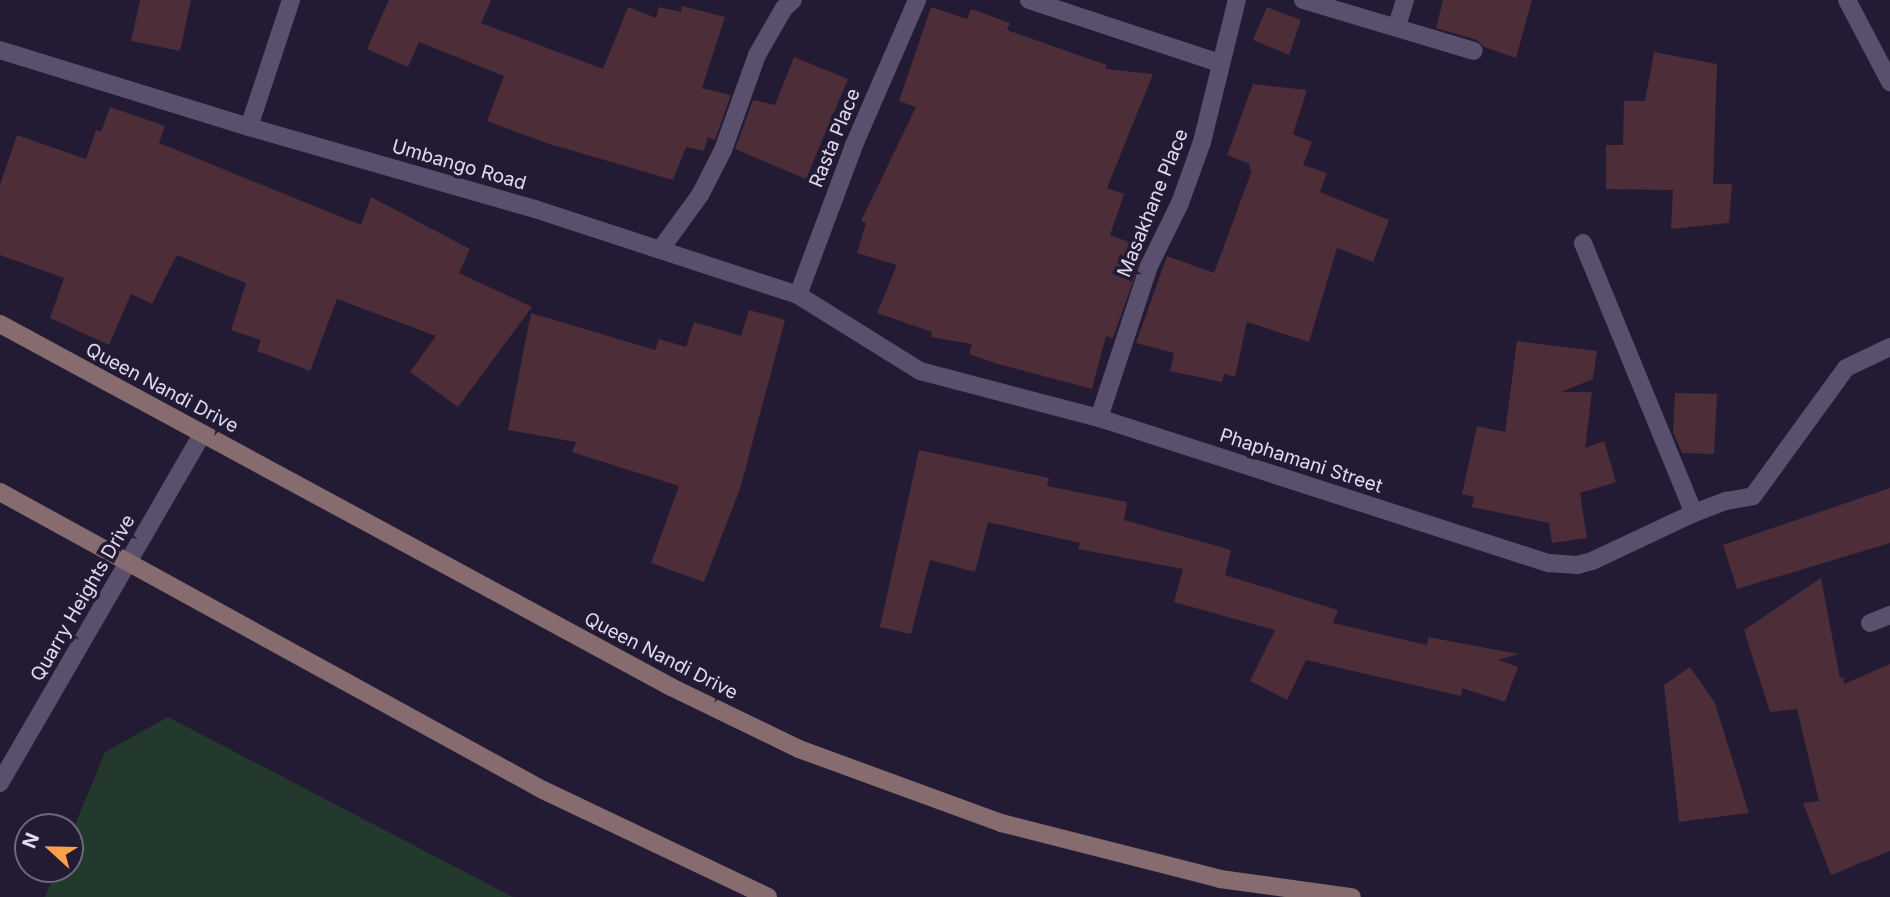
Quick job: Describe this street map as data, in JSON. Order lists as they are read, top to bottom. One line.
{"streets":{"main road":["Queen Nandi Drive"],"street":["Rasta Place","Umbango Road","Masakhane Place","Phaphamani Street","Quarry Heights Drive"]},"crossings":[["Rasta Place","Umbango Road"],["Umbango Road","Phaphamani Street"],["Masakhane Place","Phaphamani Street"],["Queen Nandi Drive","Quarry Heights Drive"]],"north":"left"}
